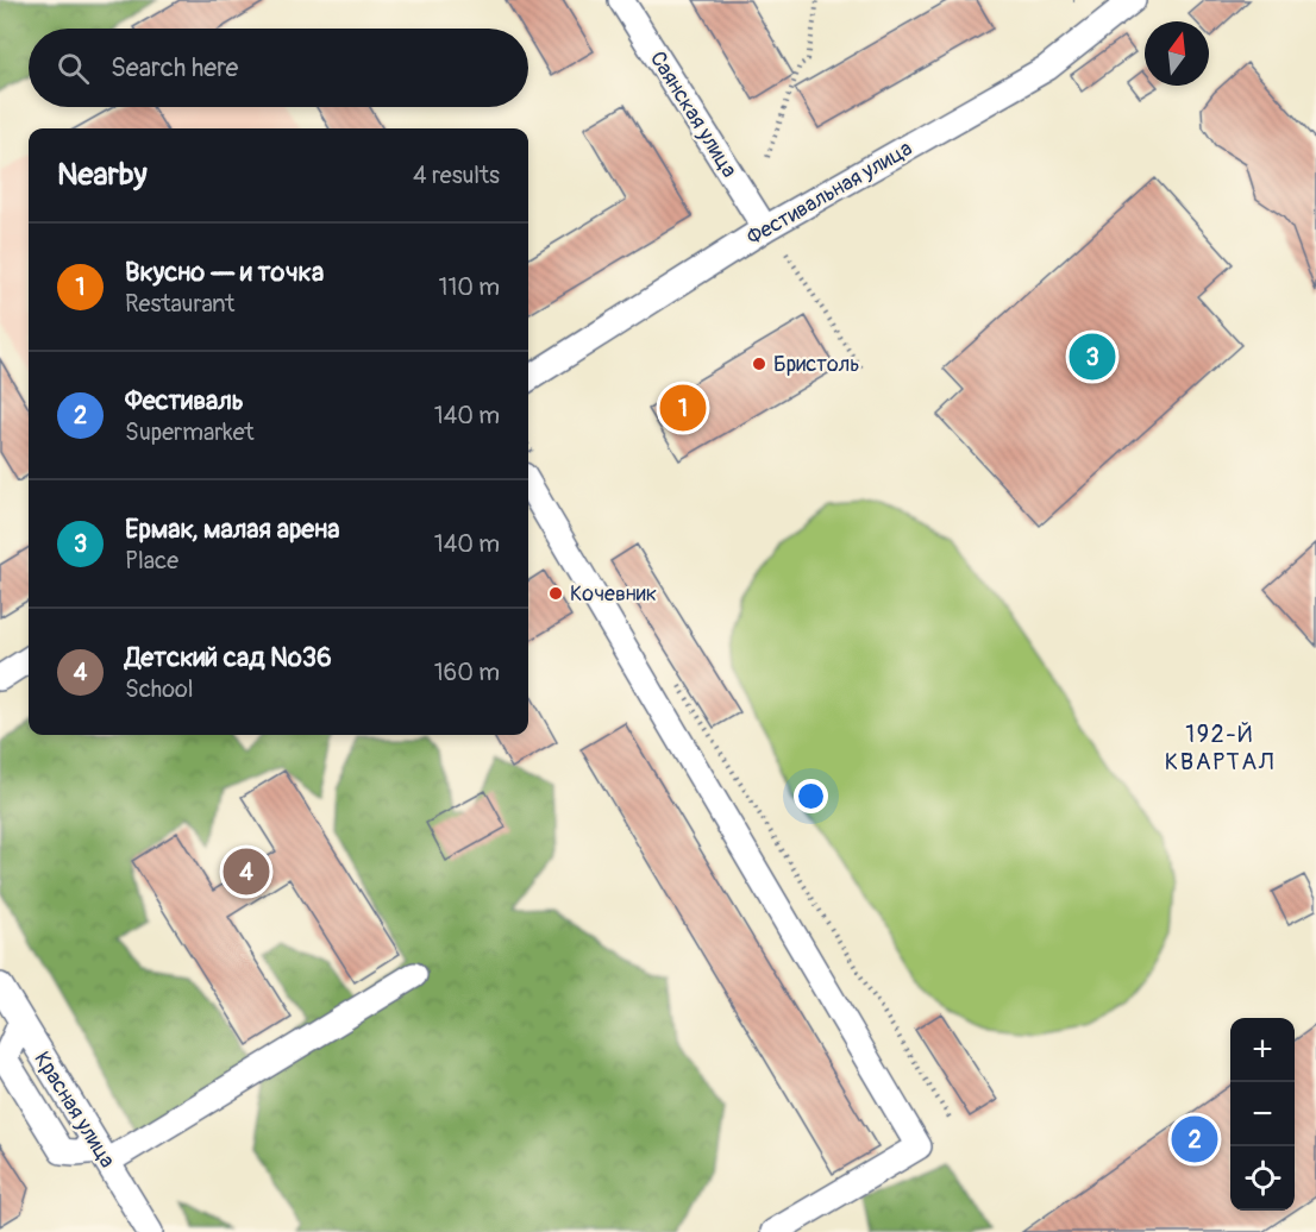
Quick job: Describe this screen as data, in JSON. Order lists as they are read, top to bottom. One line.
{"streets":{"street":["Саянская улица","Фестивальная улица","Красная улица"]},"crossings":[["Саянская улица","Фестивальная улица"]],"districts":["192-Й КВАРТАЛ"],"places":["Бристоль","Кочевник"],"north":"top","page":{"search":"Search here","heading":["Nearby","4 results"],"list":[{"mark":"1","name":"Вкусно — и точка","note":"Restaurant","value":"110 m"},{"mark":"2","name":"Фестиваль","note":"Supermarket","value":"140 m"},{"mark":"3","name":"Ермак, малая арена","note":"Place","value":"140 m"},{"mark":"4","name":"Детский сад №36","note":"School","value":"160 m"}],"pins":["3","1","4","2"],"map_buttons":["+","−"]}}
